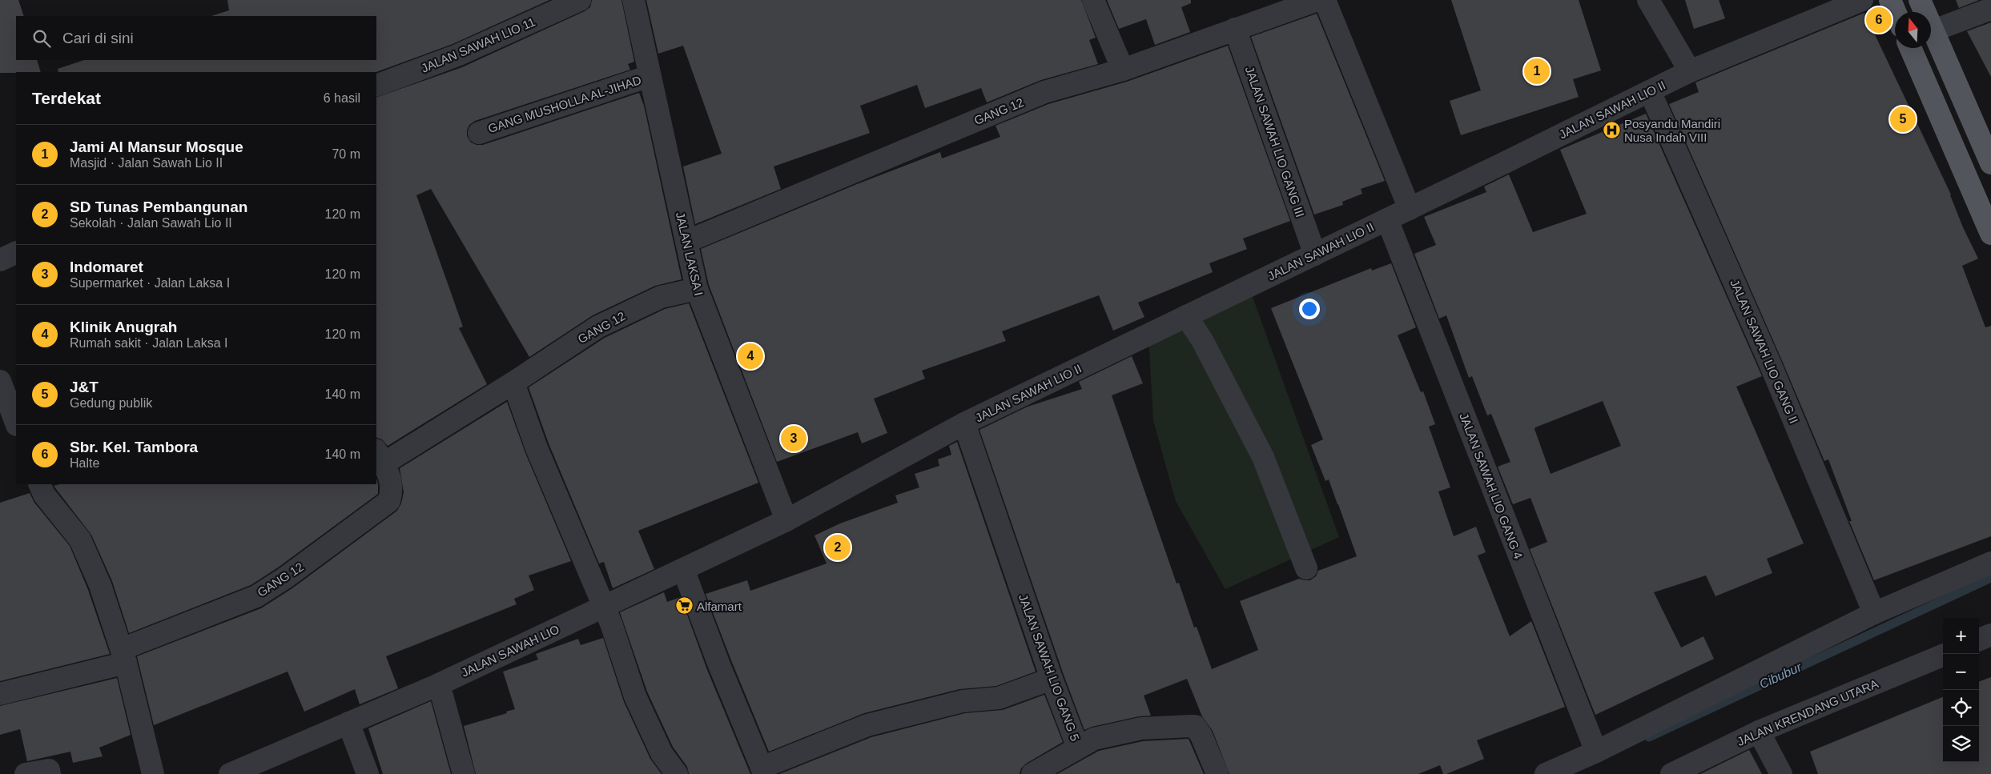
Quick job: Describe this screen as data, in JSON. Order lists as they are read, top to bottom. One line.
{"streets":{"street":["JALAN SAWAH LIO 11","GANG MUSHOLLA AL-JIHAD","JALAN SAWAH LIO II","GANG 12","JALAN SAWAH LIO GANG III","JALAN LAKSA I","JALAN SAWAH LIO GANG II","JALAN SAWAH LIO GANG 4","JALAN SAWAH LIO","JALAN SAWAH LIO GANG 5","JALAN KRENDANG UTARA"]},"crossings":[["GANG MUSHOLLA AL-JIHAD","JALAN LAKSA I"],["JALAN SAWAH LIO II","JALAN SAWAH LIO GANG III"],["JALAN SAWAH LIO II","JALAN LAKSA I"],["JALAN SAWAH LIO II","JALAN SAWAH LIO GANG II"],["JALAN SAWAH LIO II","JALAN SAWAH LIO GANG 4"],["JALAN SAWAH LIO II","JALAN SAWAH LIO"],["JALAN SAWAH LIO II","JALAN SAWAH LIO GANG 5"],["GANG 12","JALAN SAWAH LIO GANG III"],["GANG 12","JALAN LAKSA I"],["JALAN LAKSA I","JALAN SAWAH LIO"]],"water":["Cibubur"],"places":{"hospital":["Posyandu Mandiri Nusa Indah VIII"],"supermarket":["Alfamart"]},"north":"top","page":{"pins":["6","1","5","4","3","2"],"search":"Cari di sini","heading":["Terdekat","6 hasil"],"list":[{"mark":"1","name":"Jami Al Mansur Mosque","note":"Masjid · Jalan Sawah Lio II","value":"70 m"},{"mark":"2","name":"SD Tunas Pembangunan","note":"Sekolah · Jalan Sawah Lio II","value":"120 m"},{"mark":"3","name":"Indomaret","note":"Supermarket · Jalan Laksa I","value":"120 m"},{"mark":"4","name":"Klinik Anugrah","note":"Rumah sakit · Jalan Laksa I","value":"120 m"},{"mark":"5","name":"J&T","note":"Gedung publik","value":"140 m"},{"mark":"6","name":"Sbr. Kel. Tambora","note":"Halte","value":"140 m"}],"map_buttons":["+","−"]}}
